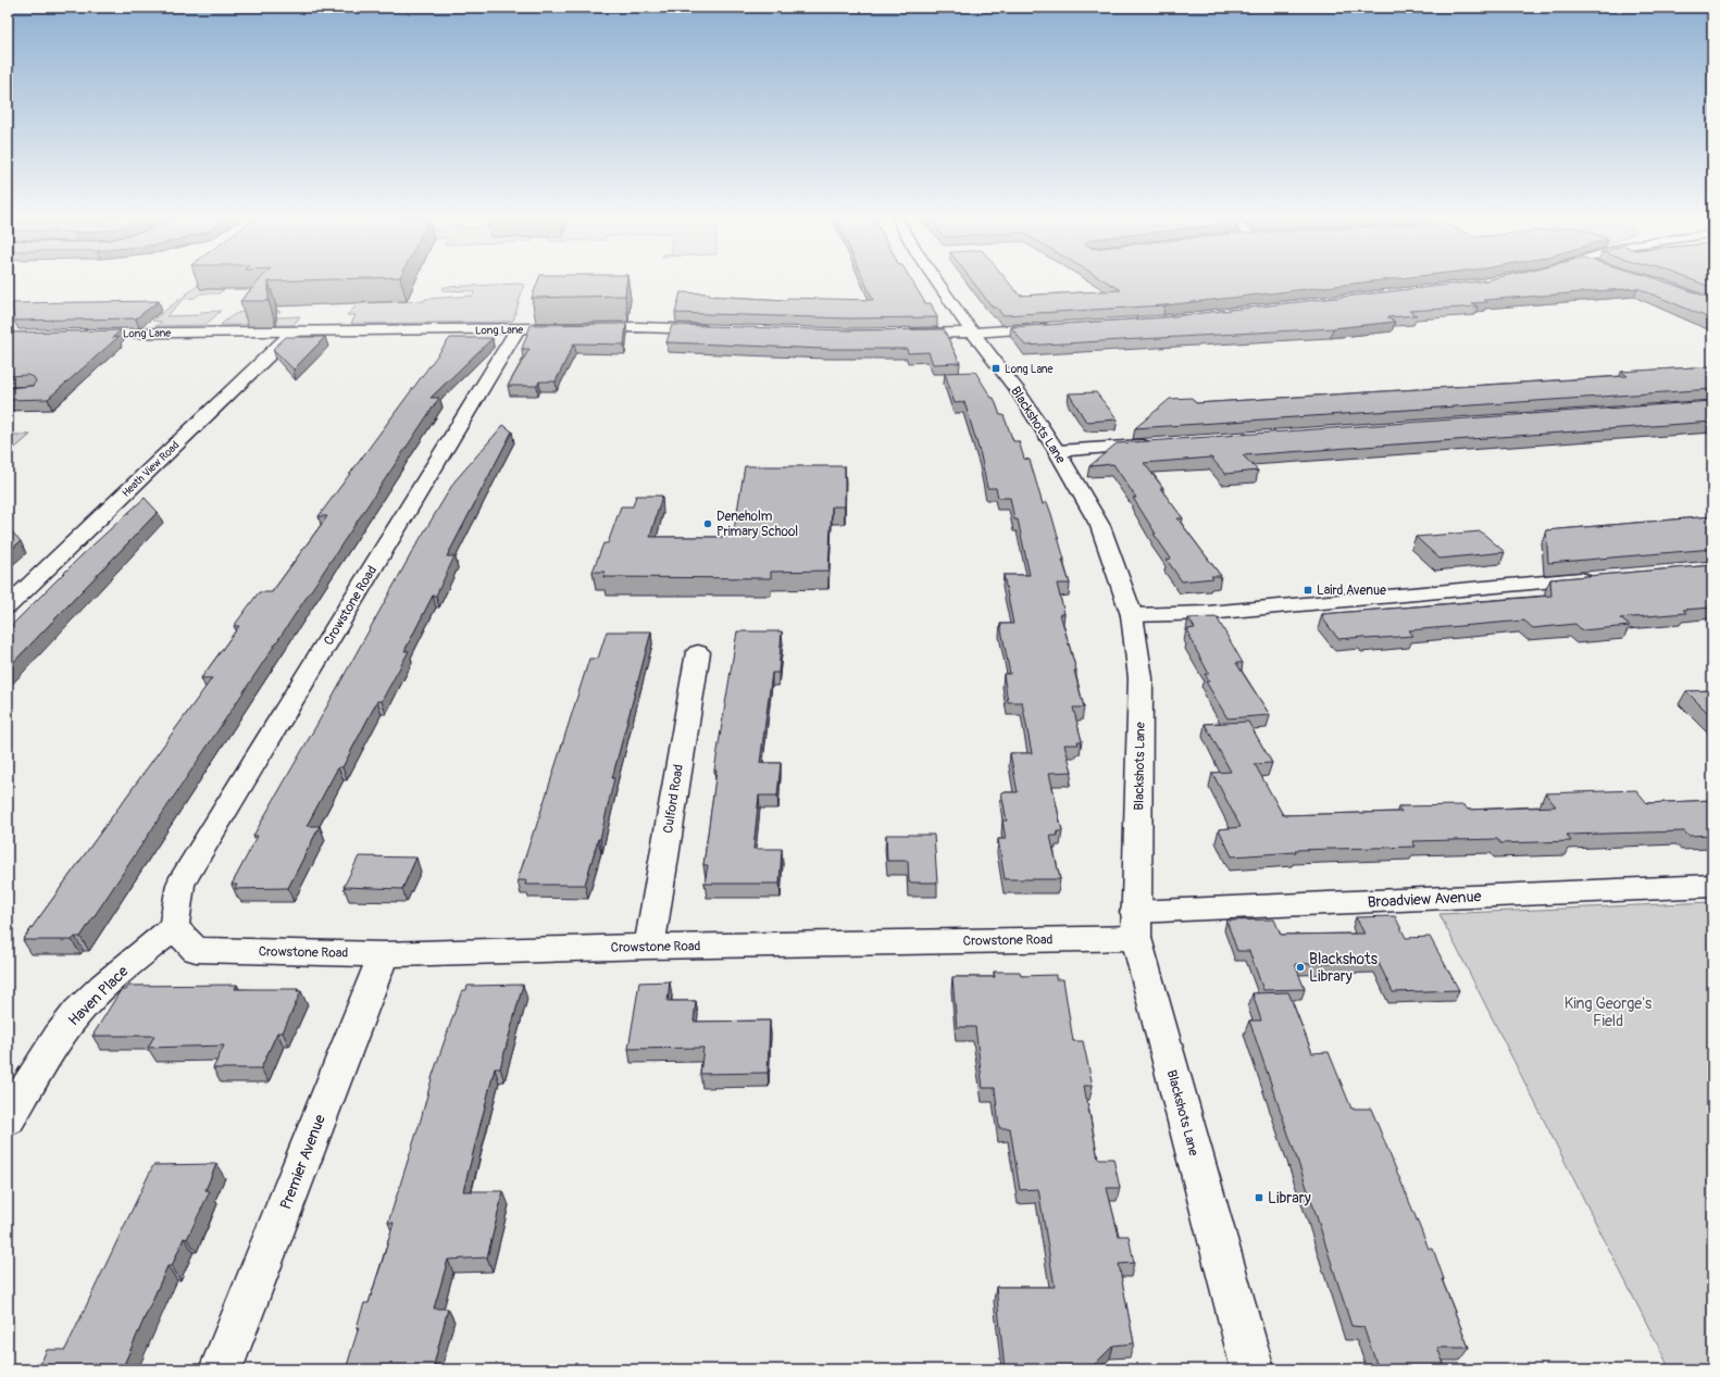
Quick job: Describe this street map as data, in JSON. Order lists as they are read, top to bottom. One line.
{"streets":{"street":["Long Lane","Blackshots Lane","Heath View Road","Crowstone Road","Culford Road","Broadview Avenue","Haven Place","Premier Avenue"]},"crossings":[["Long Lane","Heath View Road"],["Long Lane","Crowstone Road"],["Blackshots Lane","Crowstone Road"],["Blackshots Lane","Broadview Avenue"],["Crowstone Road","Culford Road"],["Crowstone Road","Broadview Avenue"],["Crowstone Road","Haven Place"],["Crowstone Road","Premier Avenue"]],"parks":["King George's Field"],"places":{"transit":["Long Lane","Laird Avenue","Library"],"other":["Deneholm Primary School","Blackshots Library"]}}
